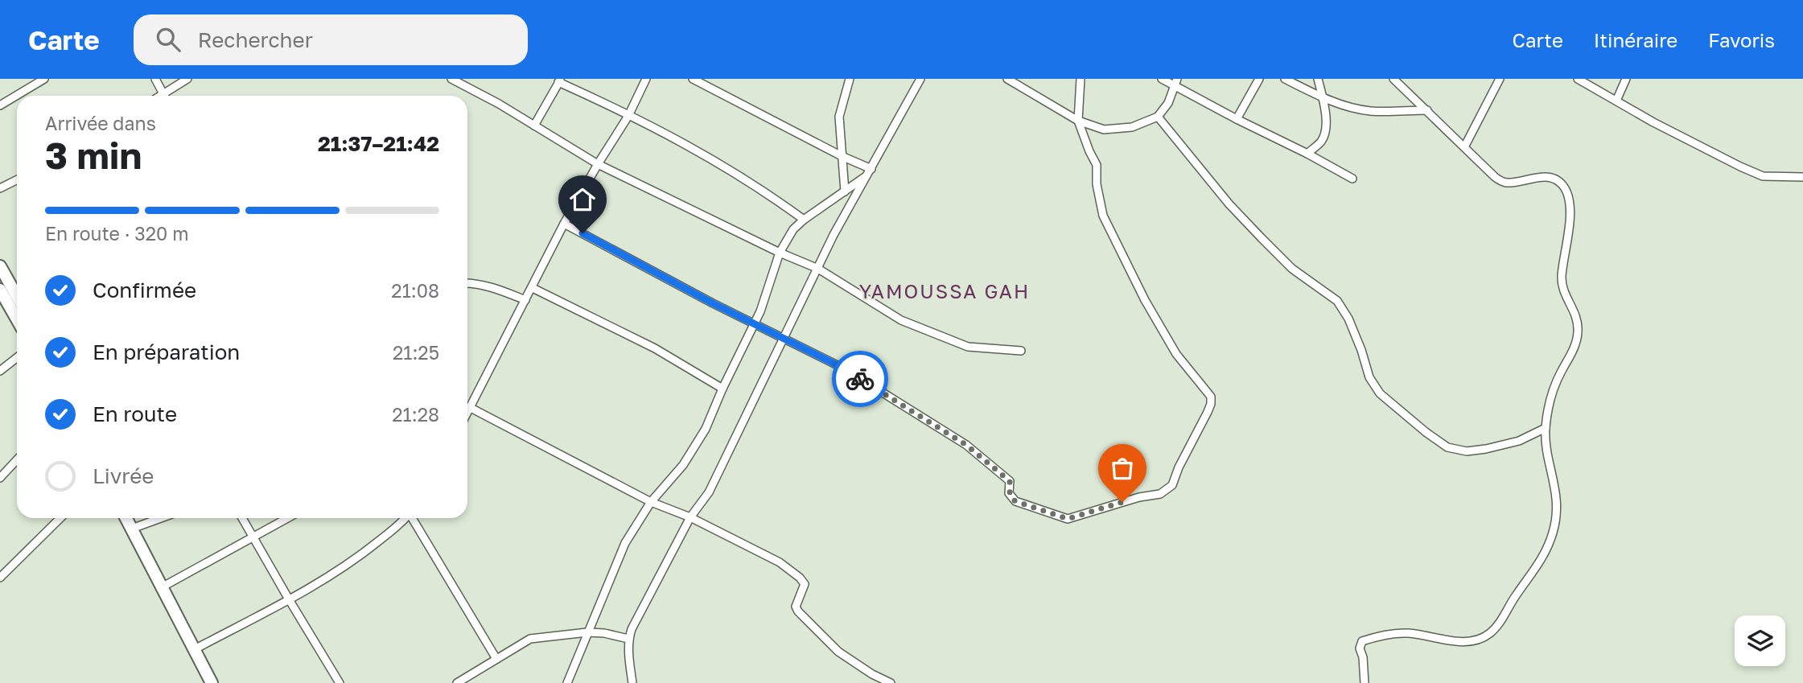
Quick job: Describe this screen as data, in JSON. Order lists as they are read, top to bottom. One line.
{"districts":["YAMOUSSA GAH"],"page":{"header":"Carte","search":"Rechercher","nav":["Carte","Itinéraire","Favoris"],"heading":["3 min","Arrivée dans","21:37–21:42"],"bar":"En route · 320 m","list":[["Confirmée","21:08"],["En préparation","21:25"],["En route","21:28"],"Livrée"]}}
